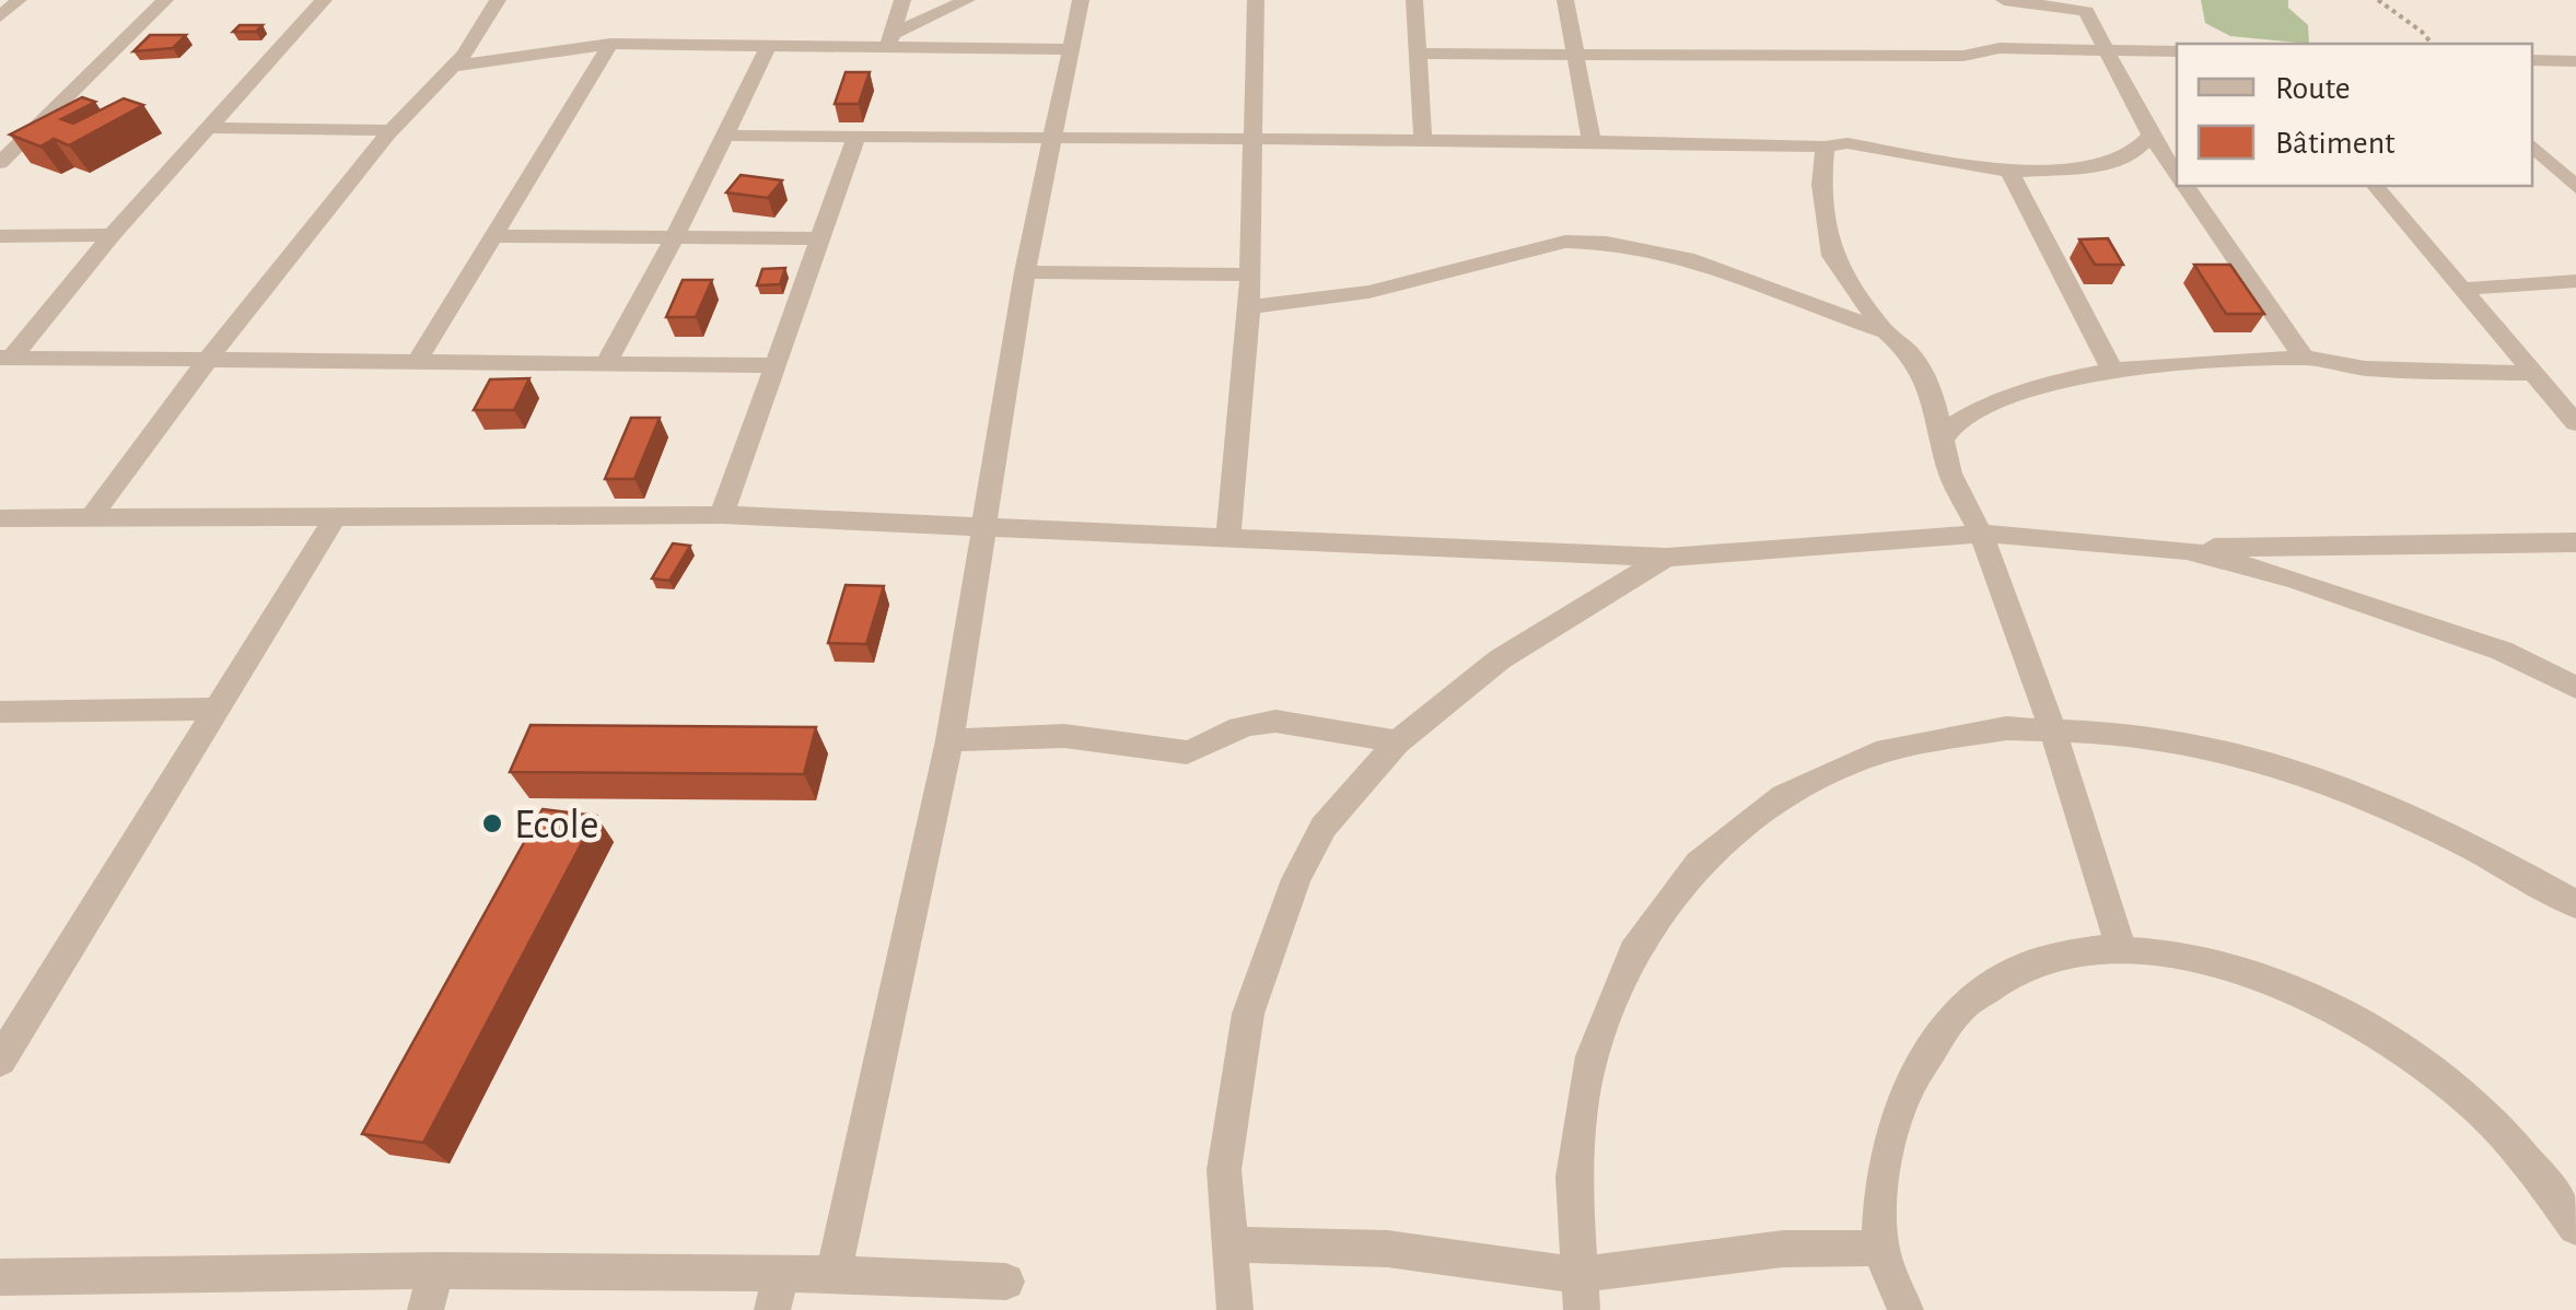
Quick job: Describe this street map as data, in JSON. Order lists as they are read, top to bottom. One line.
{"places":["Ecole"],"legend":["Route","Bâtiment"]}
